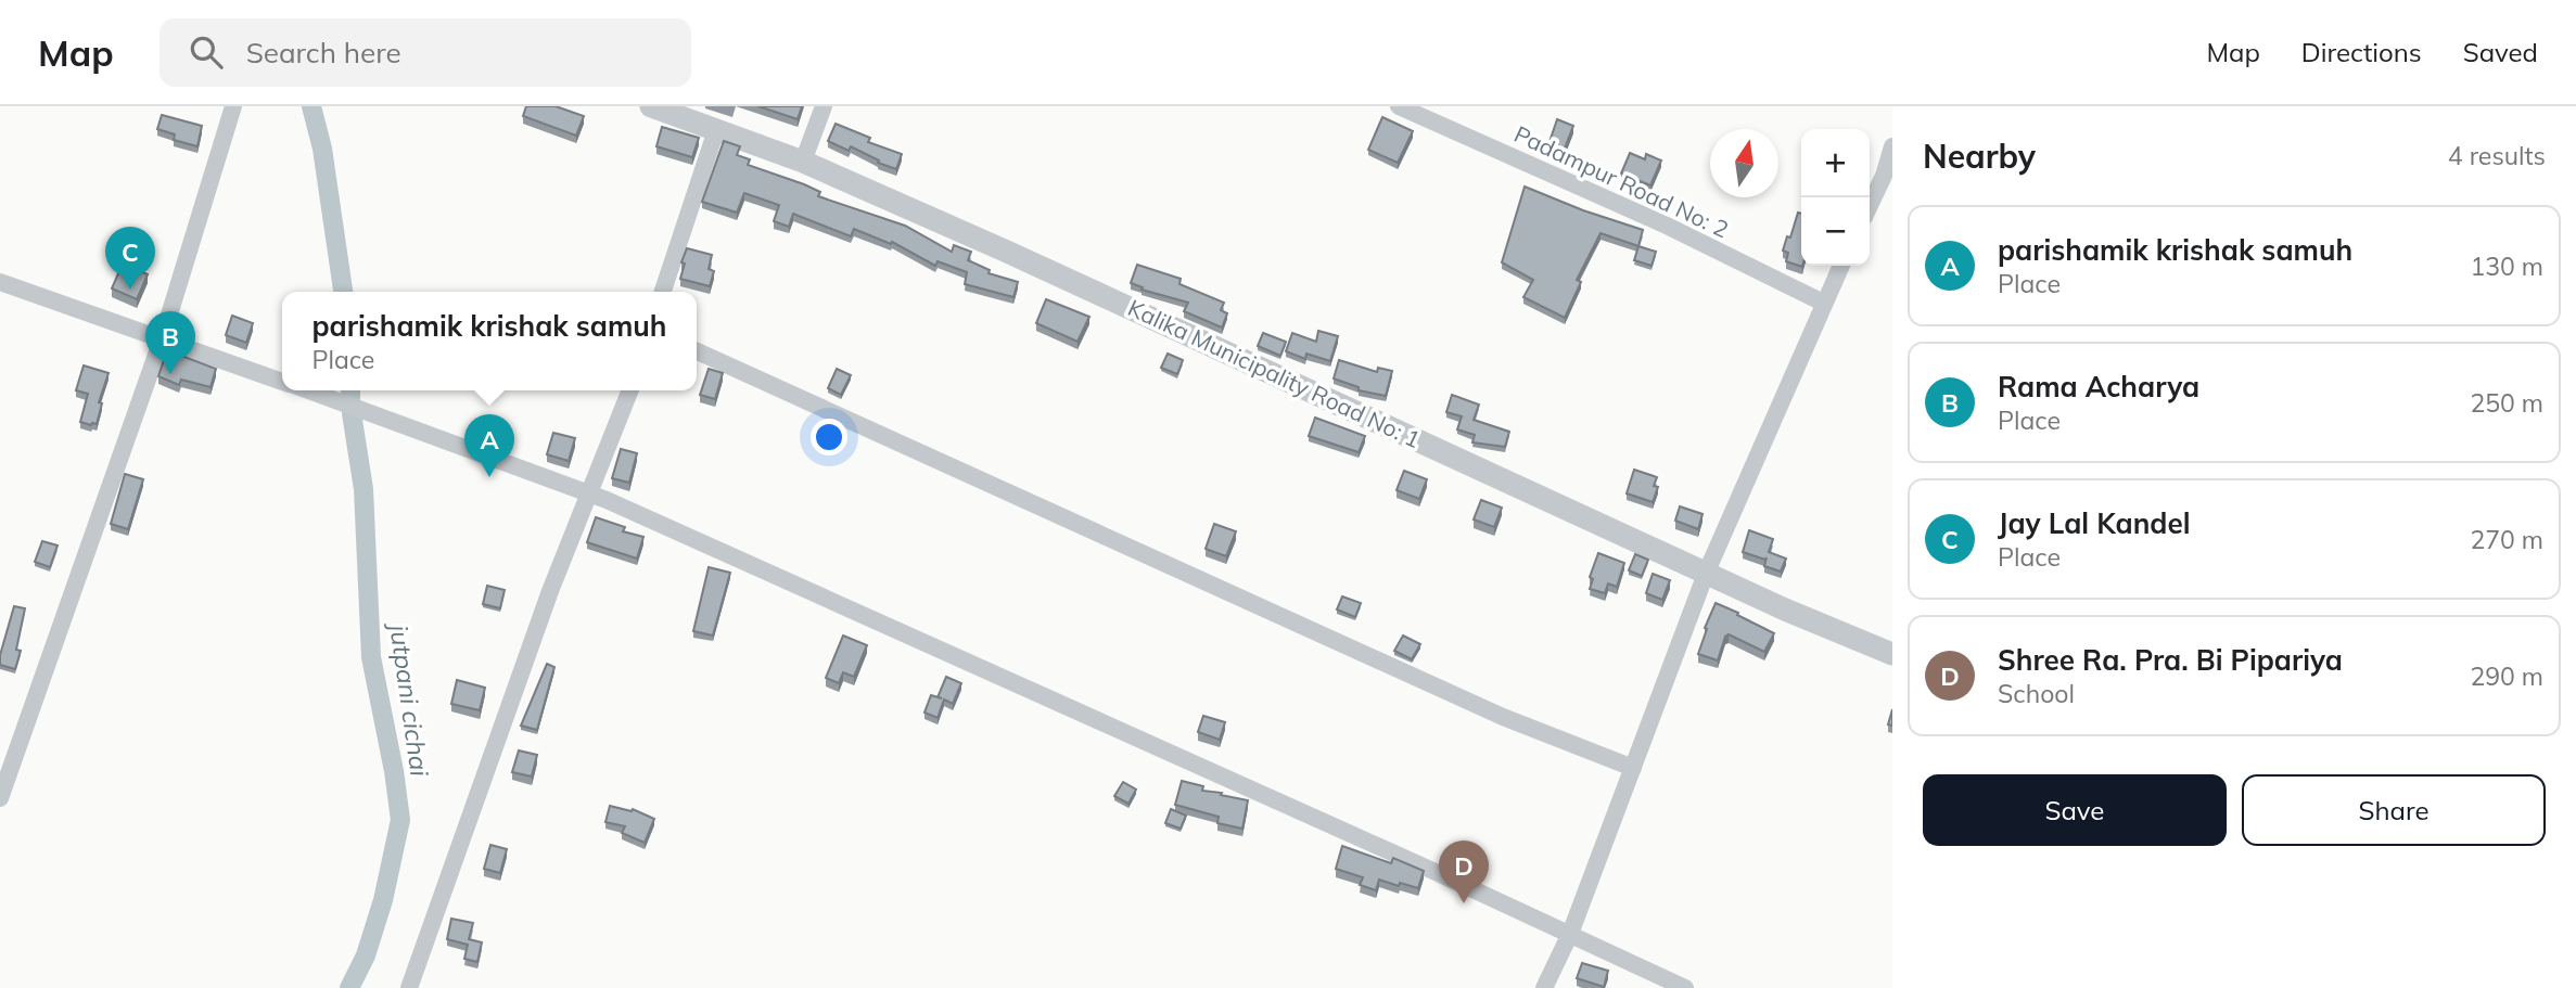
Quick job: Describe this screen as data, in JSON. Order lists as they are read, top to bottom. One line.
{"streets":{"street":["Padampur Road No: 2","Kalika Municipality Road No: 1"]},"water":["jutpani cichai"],"north":"top","page":{"header":"Map","search":"Search here","nav":["Map","Directions","Saved"],"heading":["Nearby","4 results"],"map_buttons":["+","−"],"list":[{"mark":"A","name":"parishamik krishak samuh","note":"Place","value":"130 m"},{"mark":"B","name":"Rama Acharya","note":"Place","value":"250 m"},{"mark":"C","name":"Jay Lal Kandel","note":"Place","value":"270 m"},{"mark":"D","name":"Shree Ra. Pra. Bi Pipariya","note":"School","value":"290 m"}],"pins":["C","B","A","D"],"popup":["parishamik krishak samuh","Place"],"buttons":["Save","Share"]}}
